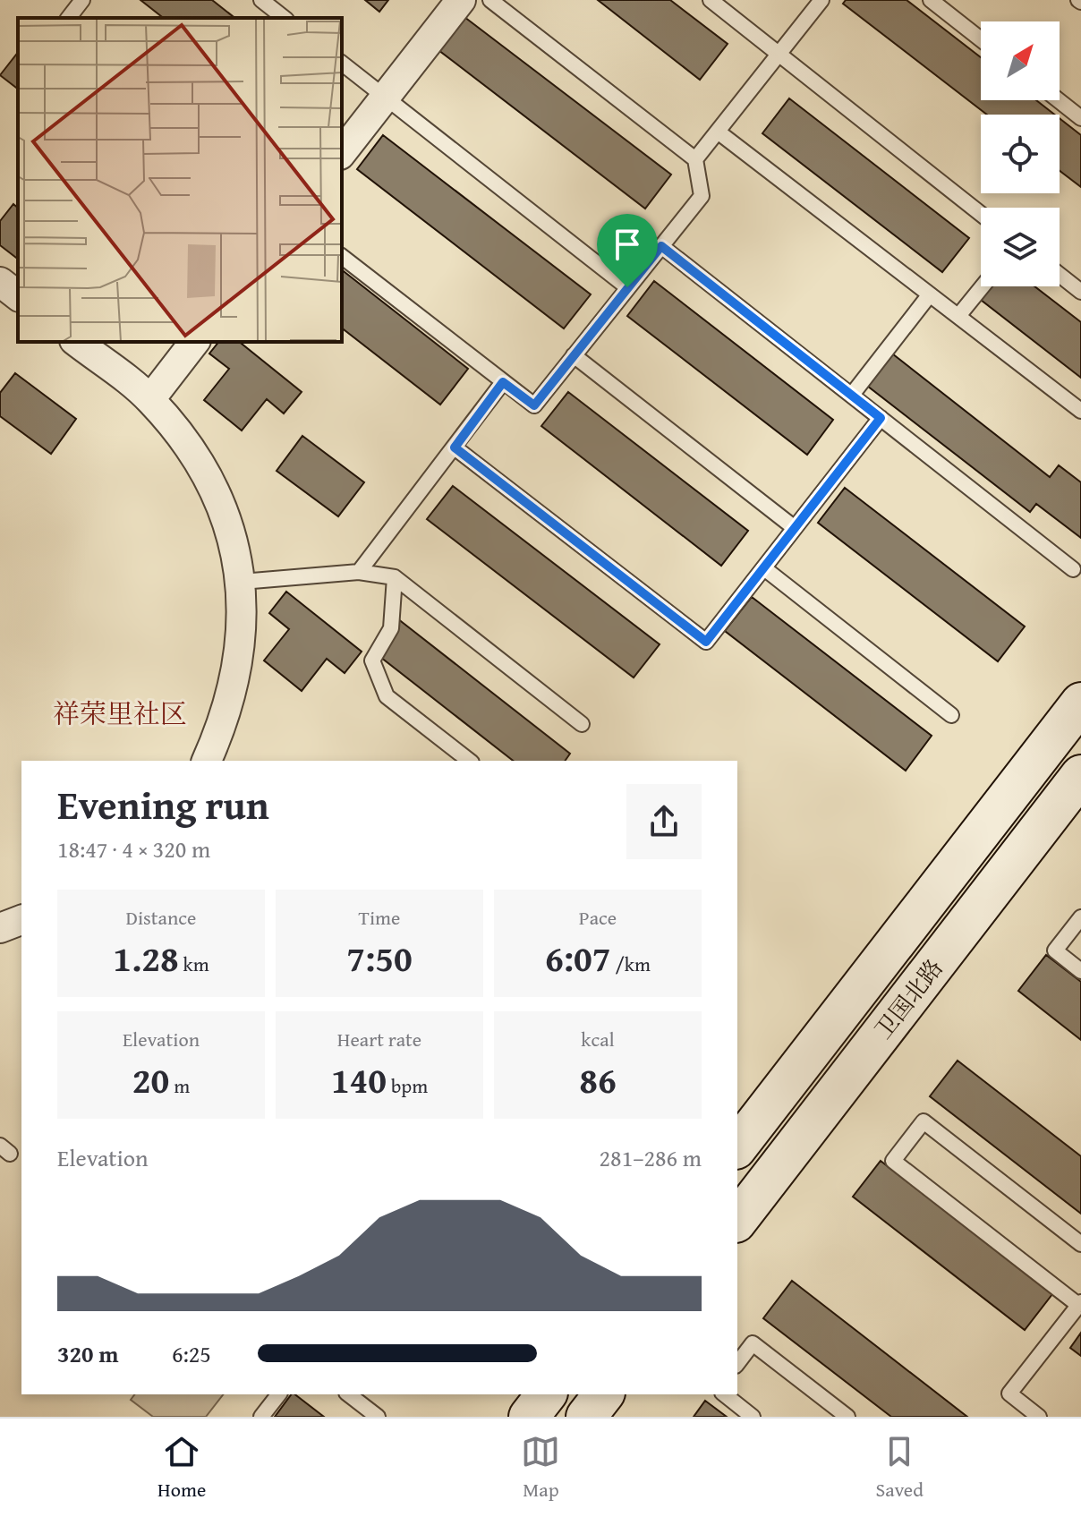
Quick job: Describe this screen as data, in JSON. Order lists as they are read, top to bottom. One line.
{"streets":{"main road":["卫国北路"]},"districts":["祥荣里社区"],"north":"top right","page":{"heading":["Evening run","18:47 · 4 × 320 m"],"stats":[["Distance","1.28 km"],["Time","7:50"],["Pace","6:07 /km"],["Elevation","20 m"],["Heart rate","140 bpm"],["kcal","86"]],"chart":["Elevation","281–286 m"],"list":[{"name":"320 m","note":"6:25"}],"tabs":["Home","Map","Saved"]}}
